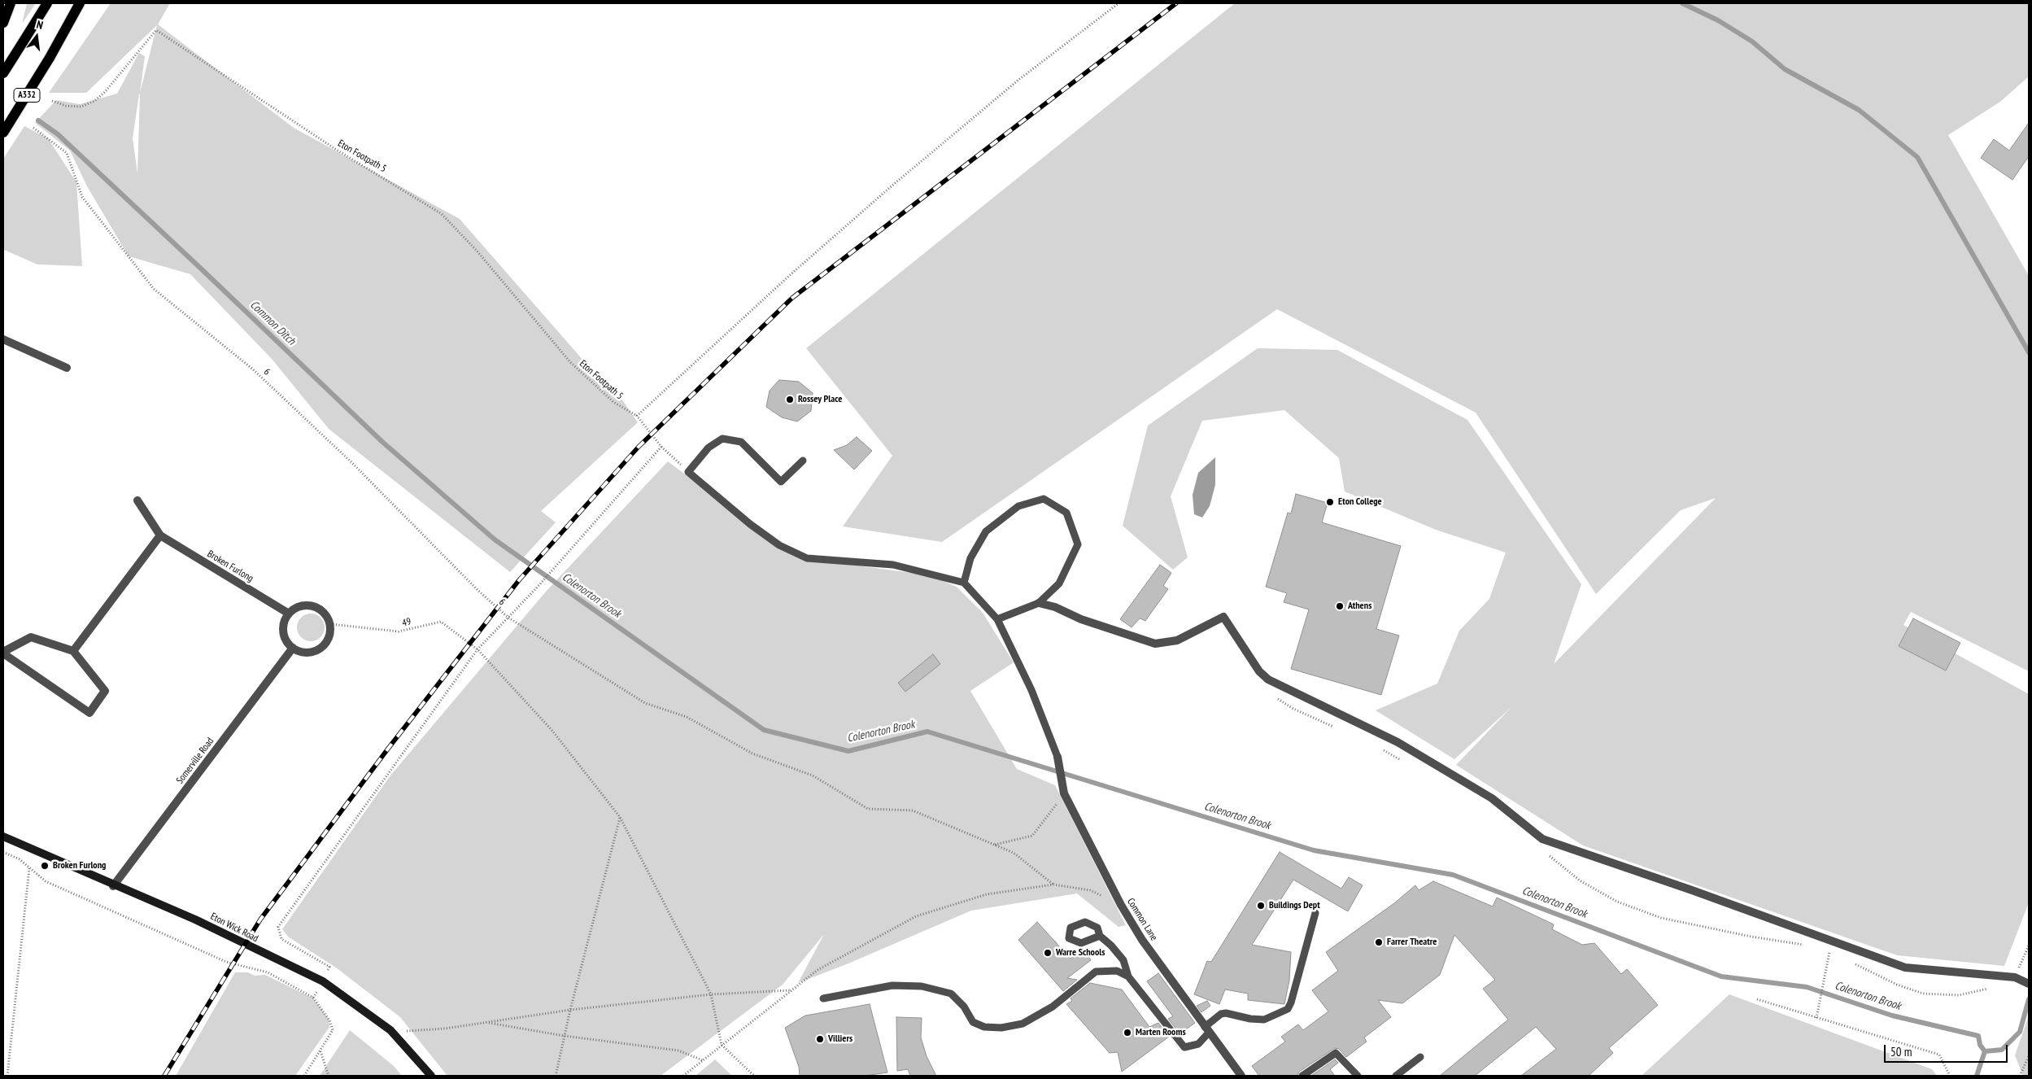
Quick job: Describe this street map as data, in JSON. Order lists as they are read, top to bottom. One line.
{"streets":{"main road":["A332","Eton Wick Road"],"street":["Broken Furlong","Somerville Road","Common Lane"],"path":["Eton Footpath 5","6","49"]},"crossings":[["Broken Furlong","49"],["Broken Furlong","Somerville Road"],["49","Somerville Road"],["Somerville Road","Eton Wick Road"]],"water":["Common Ditch","Colenorton Brook"],"places":["Rossey Place","Eton College","Athens","Broken Furlong","Buildings Dept","Farrer Theatre","Warre Schools","Marten Rooms","Villiers"],"scale_bar":"50 m","north":"top"}
